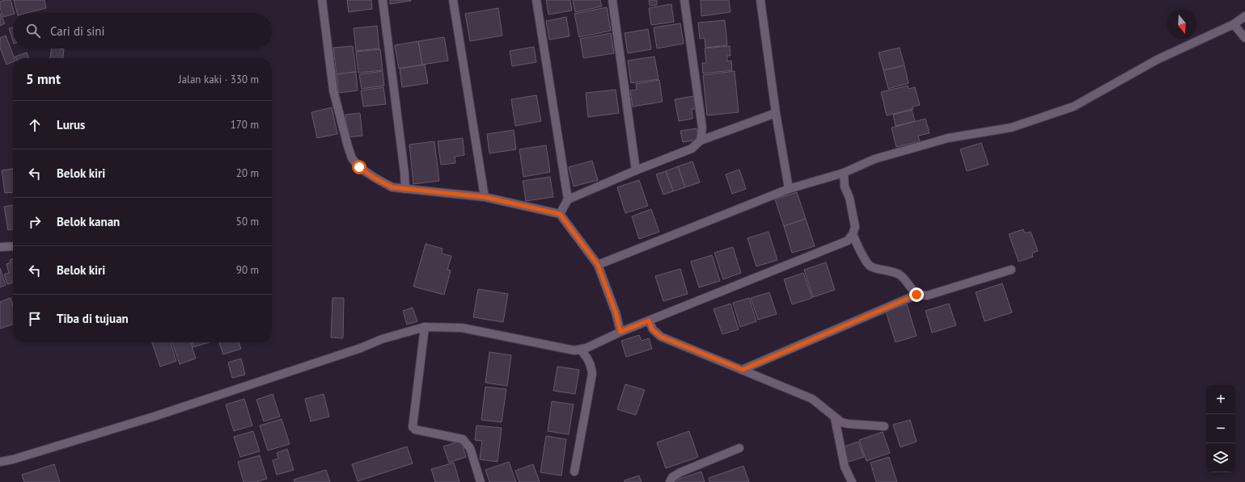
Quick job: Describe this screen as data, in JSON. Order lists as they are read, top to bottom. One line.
{"north":"bottom","page":{"search":"Cari di sini","heading":["5 mnt","Jalan kaki · 330 m"],"list":[["Lurus","170 m"],["Belok kiri","20 m"],["Belok kanan","50 m"],["Belok kiri","90 m"],"Tiba di tujuan"],"map_buttons":["+","−"]}}
